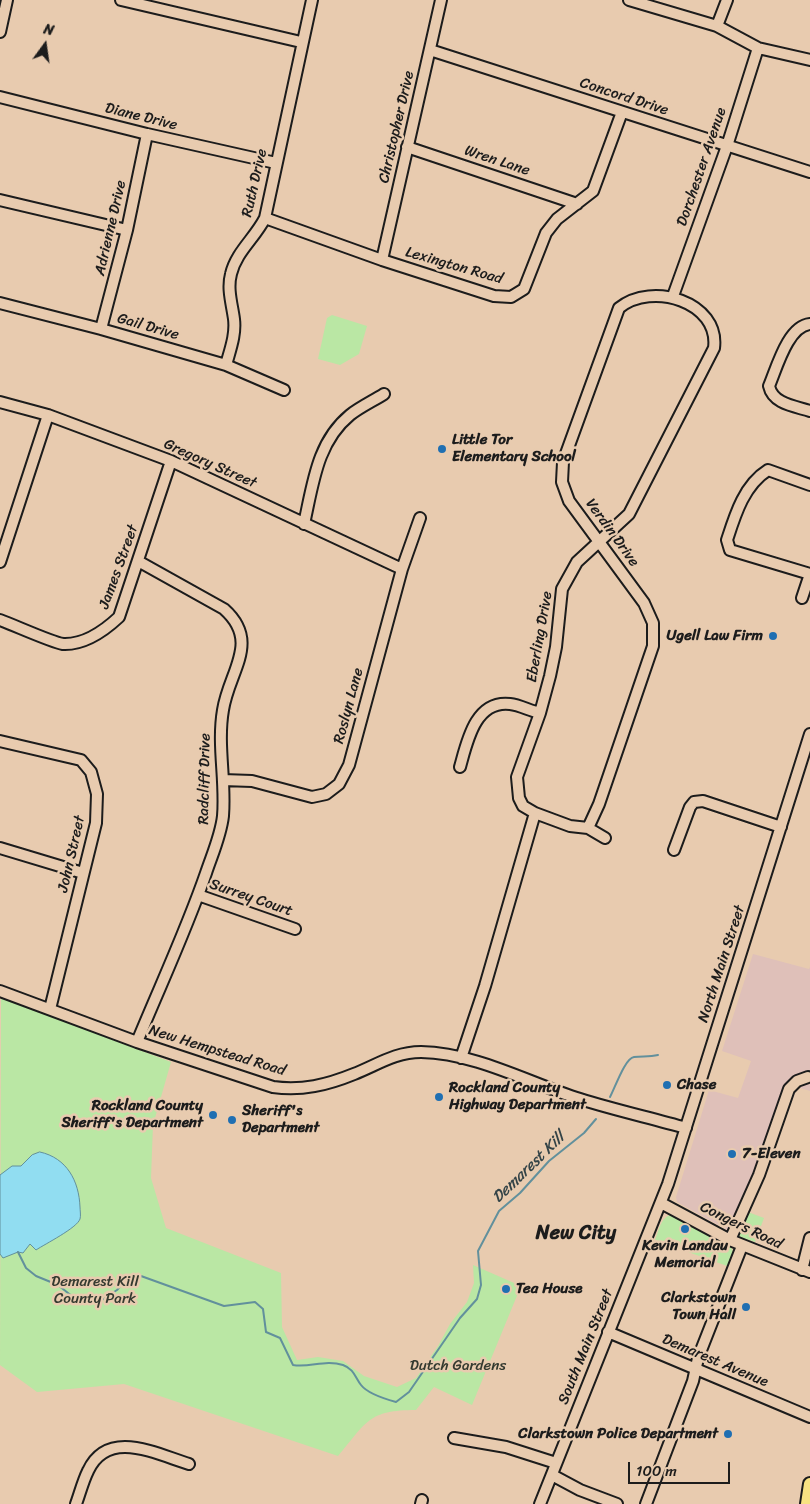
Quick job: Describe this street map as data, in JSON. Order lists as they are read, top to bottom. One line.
{"streets":{"street":["Concord Drive","Diane Drive","Christopher Drive","Wren Lane","Dorchester Avenue","Ruth Drive","Adrienne Drive","Lexington Road","Gail Drive","Gregory Street","Verdin Drive","James Street","Eberling Drive","Roslyn Lane","Radcliff Drive","John Street","Surrey Court","North Main Street","New Hempstead Road","Congers Road","South Main Street","Demarest Avenue"]},"crossings":[["Concord Drive","Christopher Drive"],["Concord Drive","Dorchester Avenue"],["Concord Drive","Lexington Road"],["Diane Drive","Ruth Drive"],["Diane Drive","Adrienne Drive"],["Christopher Drive","Wren Lane"],["Christopher Drive","Lexington Road"],["Wren Lane","Lexington Road"],["Dorchester Avenue","Verdin Drive"],["Dorchester Avenue","Eberling Drive"],["Ruth Drive","Lexington Road"],["Ruth Drive","Gail Drive"],["Adrienne Drive","Gail Drive"],["Gregory Street","James Street"],["Gregory Street","Roslyn Lane"],["Verdin Drive","Eberling Drive"],["James Street","Radcliff Drive"],["Roslyn Lane","Radcliff Drive"],["Radcliff Drive","Surrey Court"],["Radcliff Drive","New Hempstead Road"],["John Street","New Hempstead Road"],["North Main Street","New Hempstead Road"],["North Main Street","Congers Road"],["North Main Street","South Main Street"],["Congers Road","South Main Street"],["South Main Street","Demarest Avenue"]],"districts":["New City"],"water":["Demarest Kill"],"parks":["Demarest Kill County Park","Dutch Gardens"],"places":["Little Tor Elementary School","Ugell Law Firm","Chase","Rockland County Highway Department","Rockland County Sheriff's Department","Sheriff's Department","7-Eleven","Kevin Landau Memorial","Tea House","Clarkstown Town Hall","Clarkstown Police Department"],"scale_bar":"100 m","north":"top"}
